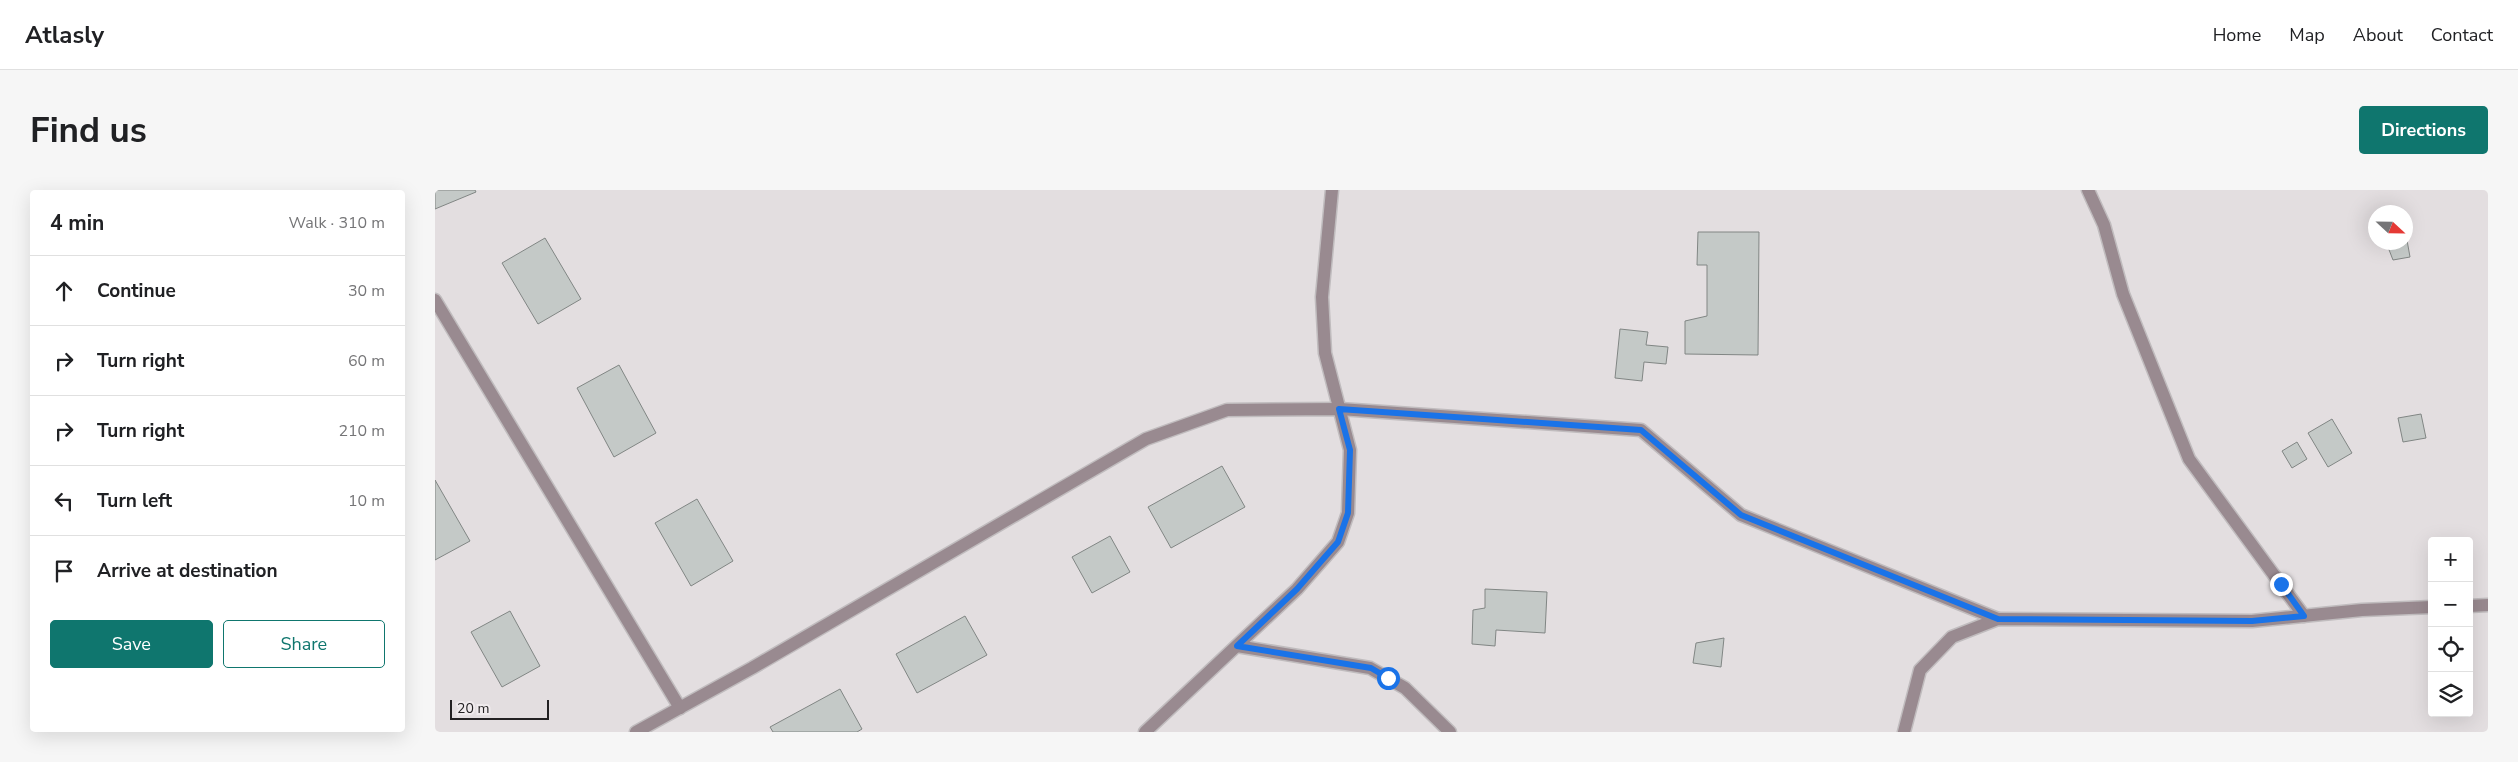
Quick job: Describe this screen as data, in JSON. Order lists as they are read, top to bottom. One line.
{"scale_bar":"20 m","north":"right","page":{"header":"Atlasly","nav":["Home","Map","About","Contact"],"buttons":["Directions",["Save","Share"]],"title":"Find us","heading":["4 min","Walk · 310 m"],"list":[["Continue","30 m"],["Turn right","60 m"],["Turn right","210 m"],["Turn left","10 m"],"Arrive at destination"],"map_buttons":["+","−"],"scale":"20 m"}}
